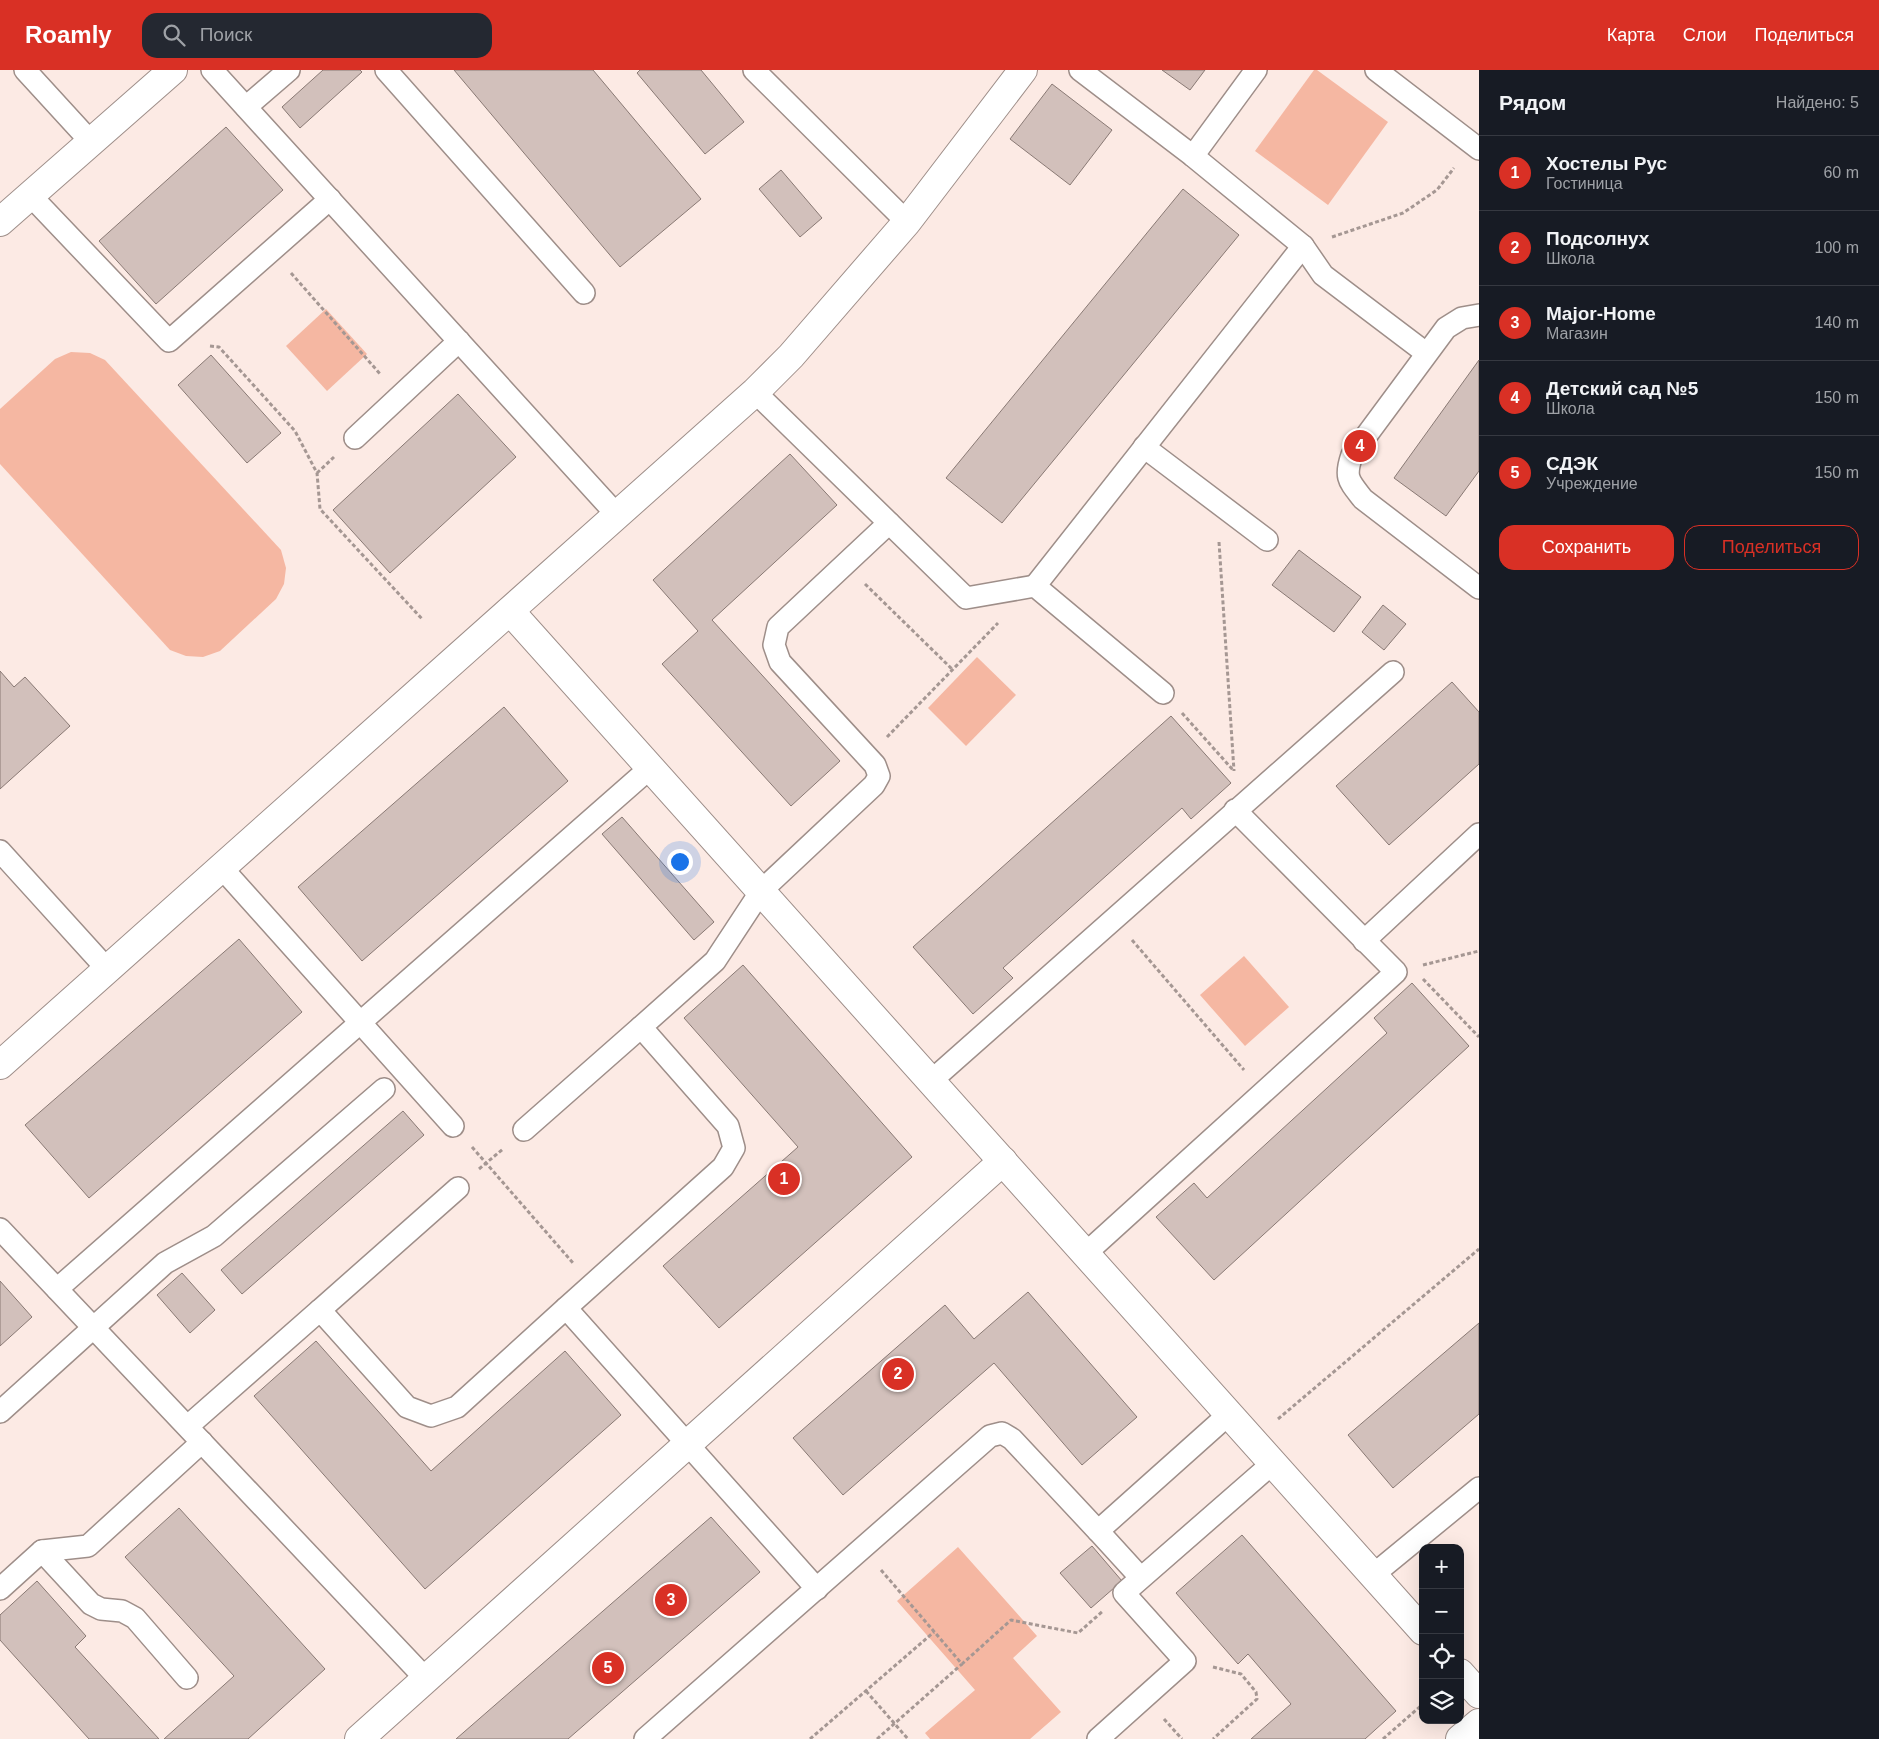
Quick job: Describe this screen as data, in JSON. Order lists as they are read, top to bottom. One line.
{"page":{"header":"Roamly","search":"Поиск","nav":["Карта","Слои","Поделиться"],"heading":["Рядом","Найдено: 5"],"list":[{"mark":"1","name":"Хостелы Рус","note":"Гостиница","value":"60 m"},{"mark":"2","name":"Подсолнух","note":"Школа","value":"100 m"},{"mark":"3","name":"Major-Home","note":"Магазин","value":"140 m"},{"mark":"4","name":"Детский сад №5","note":"Школа","value":"150 m"},{"mark":"5","name":"СДЭК","note":"Учреждение","value":"150 m"}],"pins":["4","1","2","3","5"],"buttons":["Сохранить","Поделиться"],"map_buttons":["+","−"]}}
